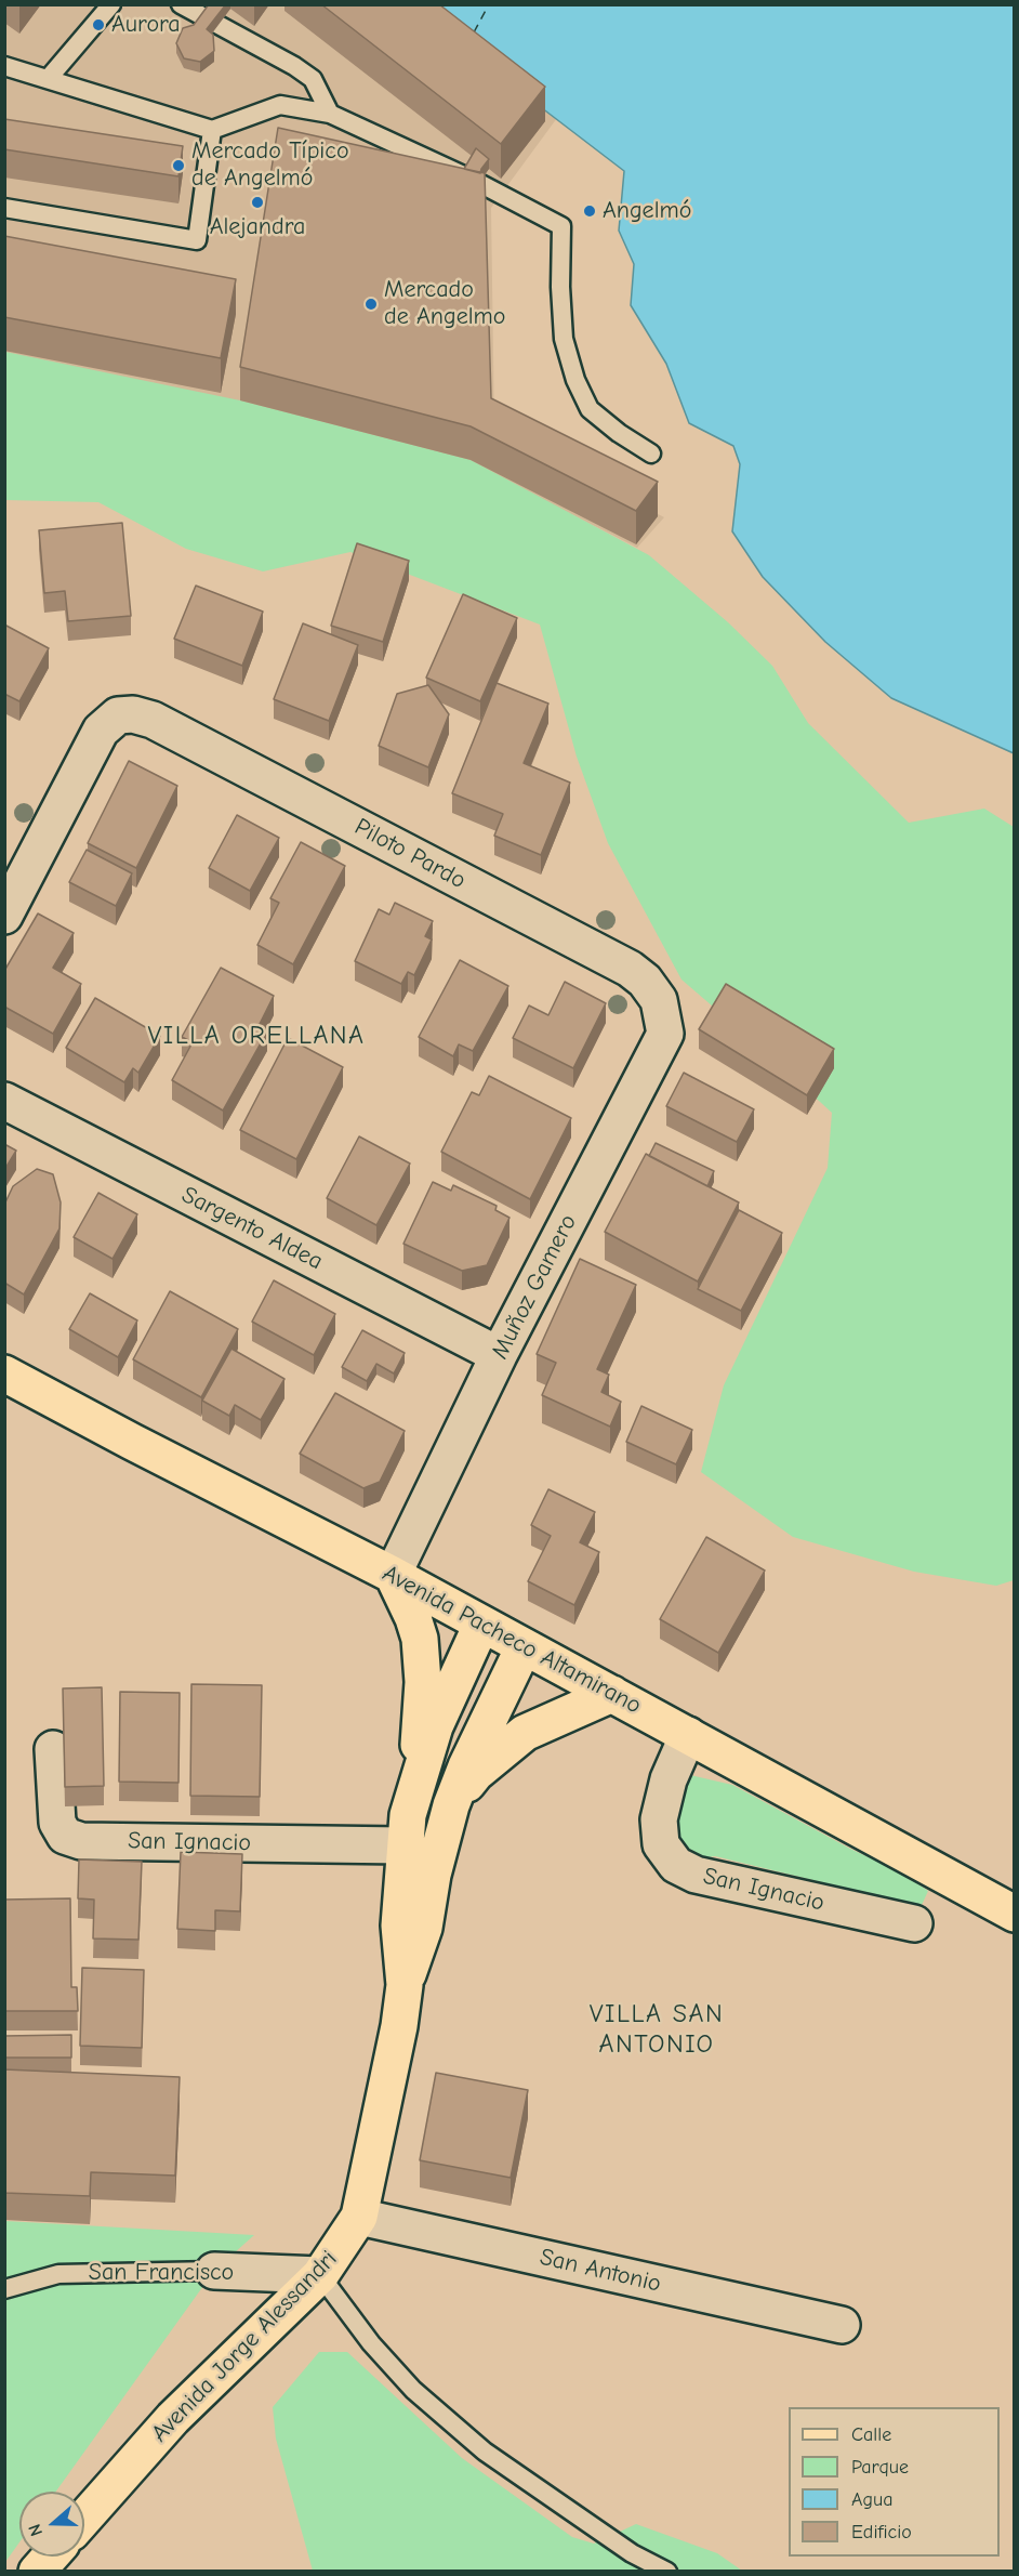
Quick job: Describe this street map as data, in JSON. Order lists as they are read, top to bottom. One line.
{"streets":{"main road":["Avenida Pacheco Altamirano","Avenida Jorge Alessandri"],"street":["Piloto Pardo","Sargento Aldea","Muñoz Gamero","San Ignacio","San Antonio","San Francisco"]},"crossings":[["Piloto Pardo","Muñoz Gamero"],["Sargento Aldea","Muñoz Gamero"],["Muñoz Gamero","Avenida Pacheco Altamirano"],["Avenida Pacheco Altamirano","San Ignacio"],["Avenida Pacheco Altamirano","Avenida Jorge Alessandri"],["San Ignacio","Avenida Jorge Alessandri"],["San Antonio","Avenida Jorge Alessandri"],["San Francisco","Avenida Jorge Alessandri"]],"districts":["VILLA ORELLANA","VILLA SAN ANTONIO"],"places":["Aurora","Mercado Típico de Angelmó","Alejandra","Angelmó","Mercado de Angelmo"],"legend":["Calle","Parque","Agua","Edificio"],"north":"left"}
